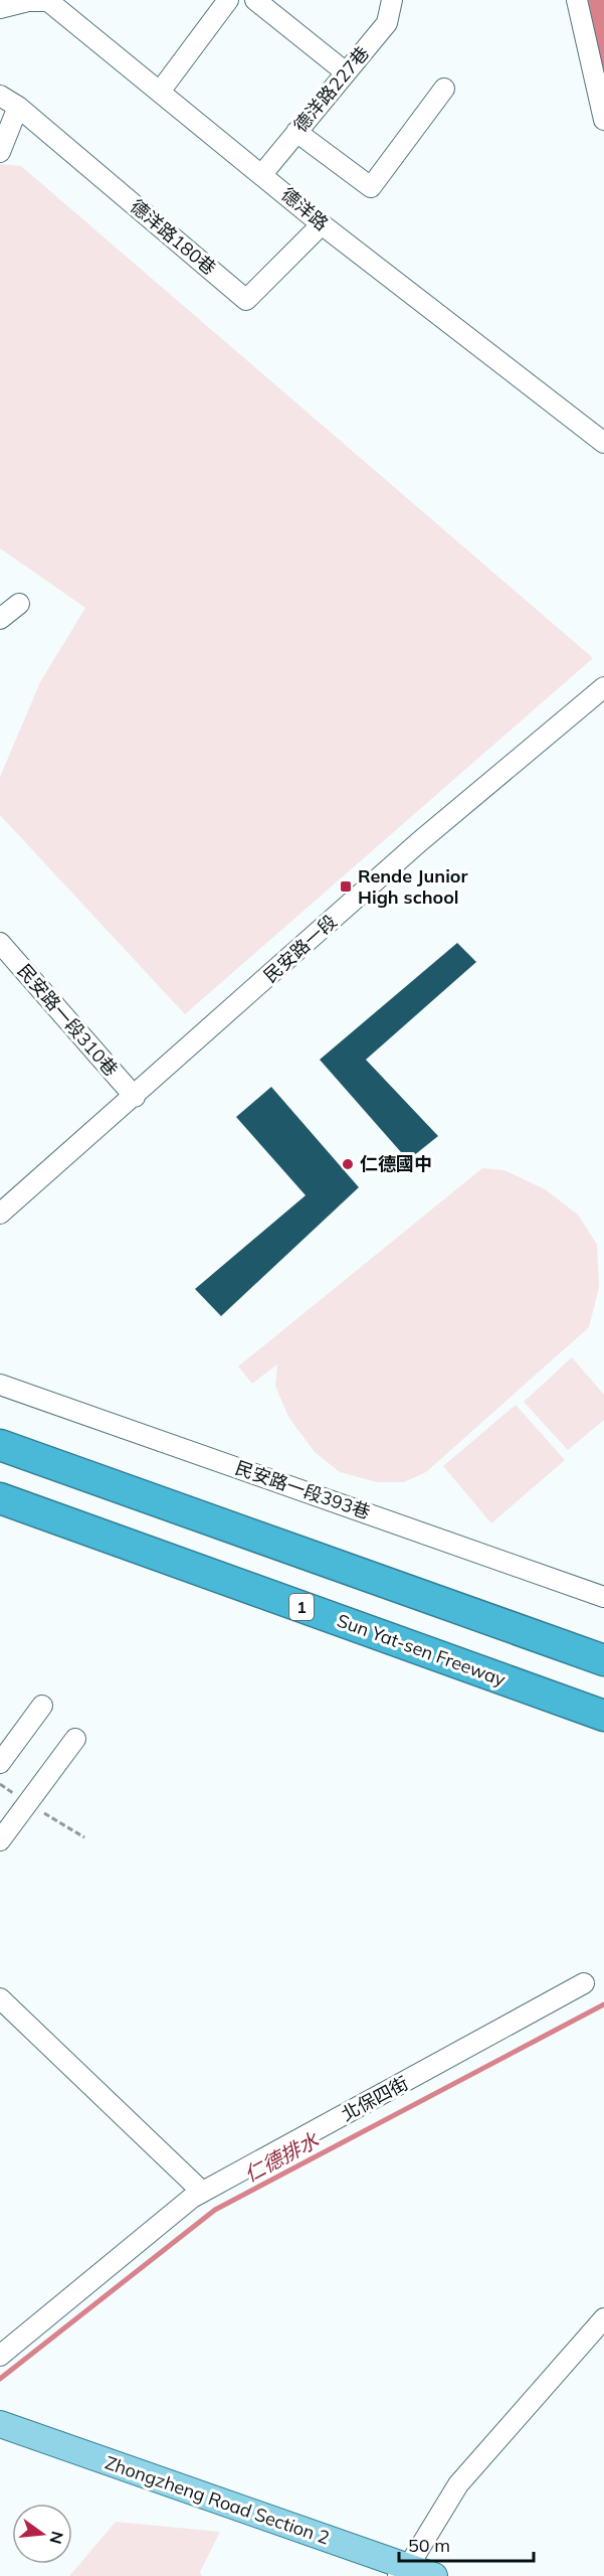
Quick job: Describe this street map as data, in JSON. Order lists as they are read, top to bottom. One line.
{"streets":{"highway":["1","Sun Yat-sen Freeway"],"main road":["Zhongzheng Road Section 2"],"street":["德洋路227巷","德洋路","德洋路180巷","民安路一段","民安路一段310巷","民安路一段393巷","北保四街"]},"crossings":[["德洋路227巷","德洋路"],["德洋路","德洋路180巷"],["民安路一段","民安路一段310巷"]],"water":["仁德排水"],"places":{"transit":["Rende Junior High school"],"other":["仁德國中"]},"scale_bar":"50 m","north":"right"}
